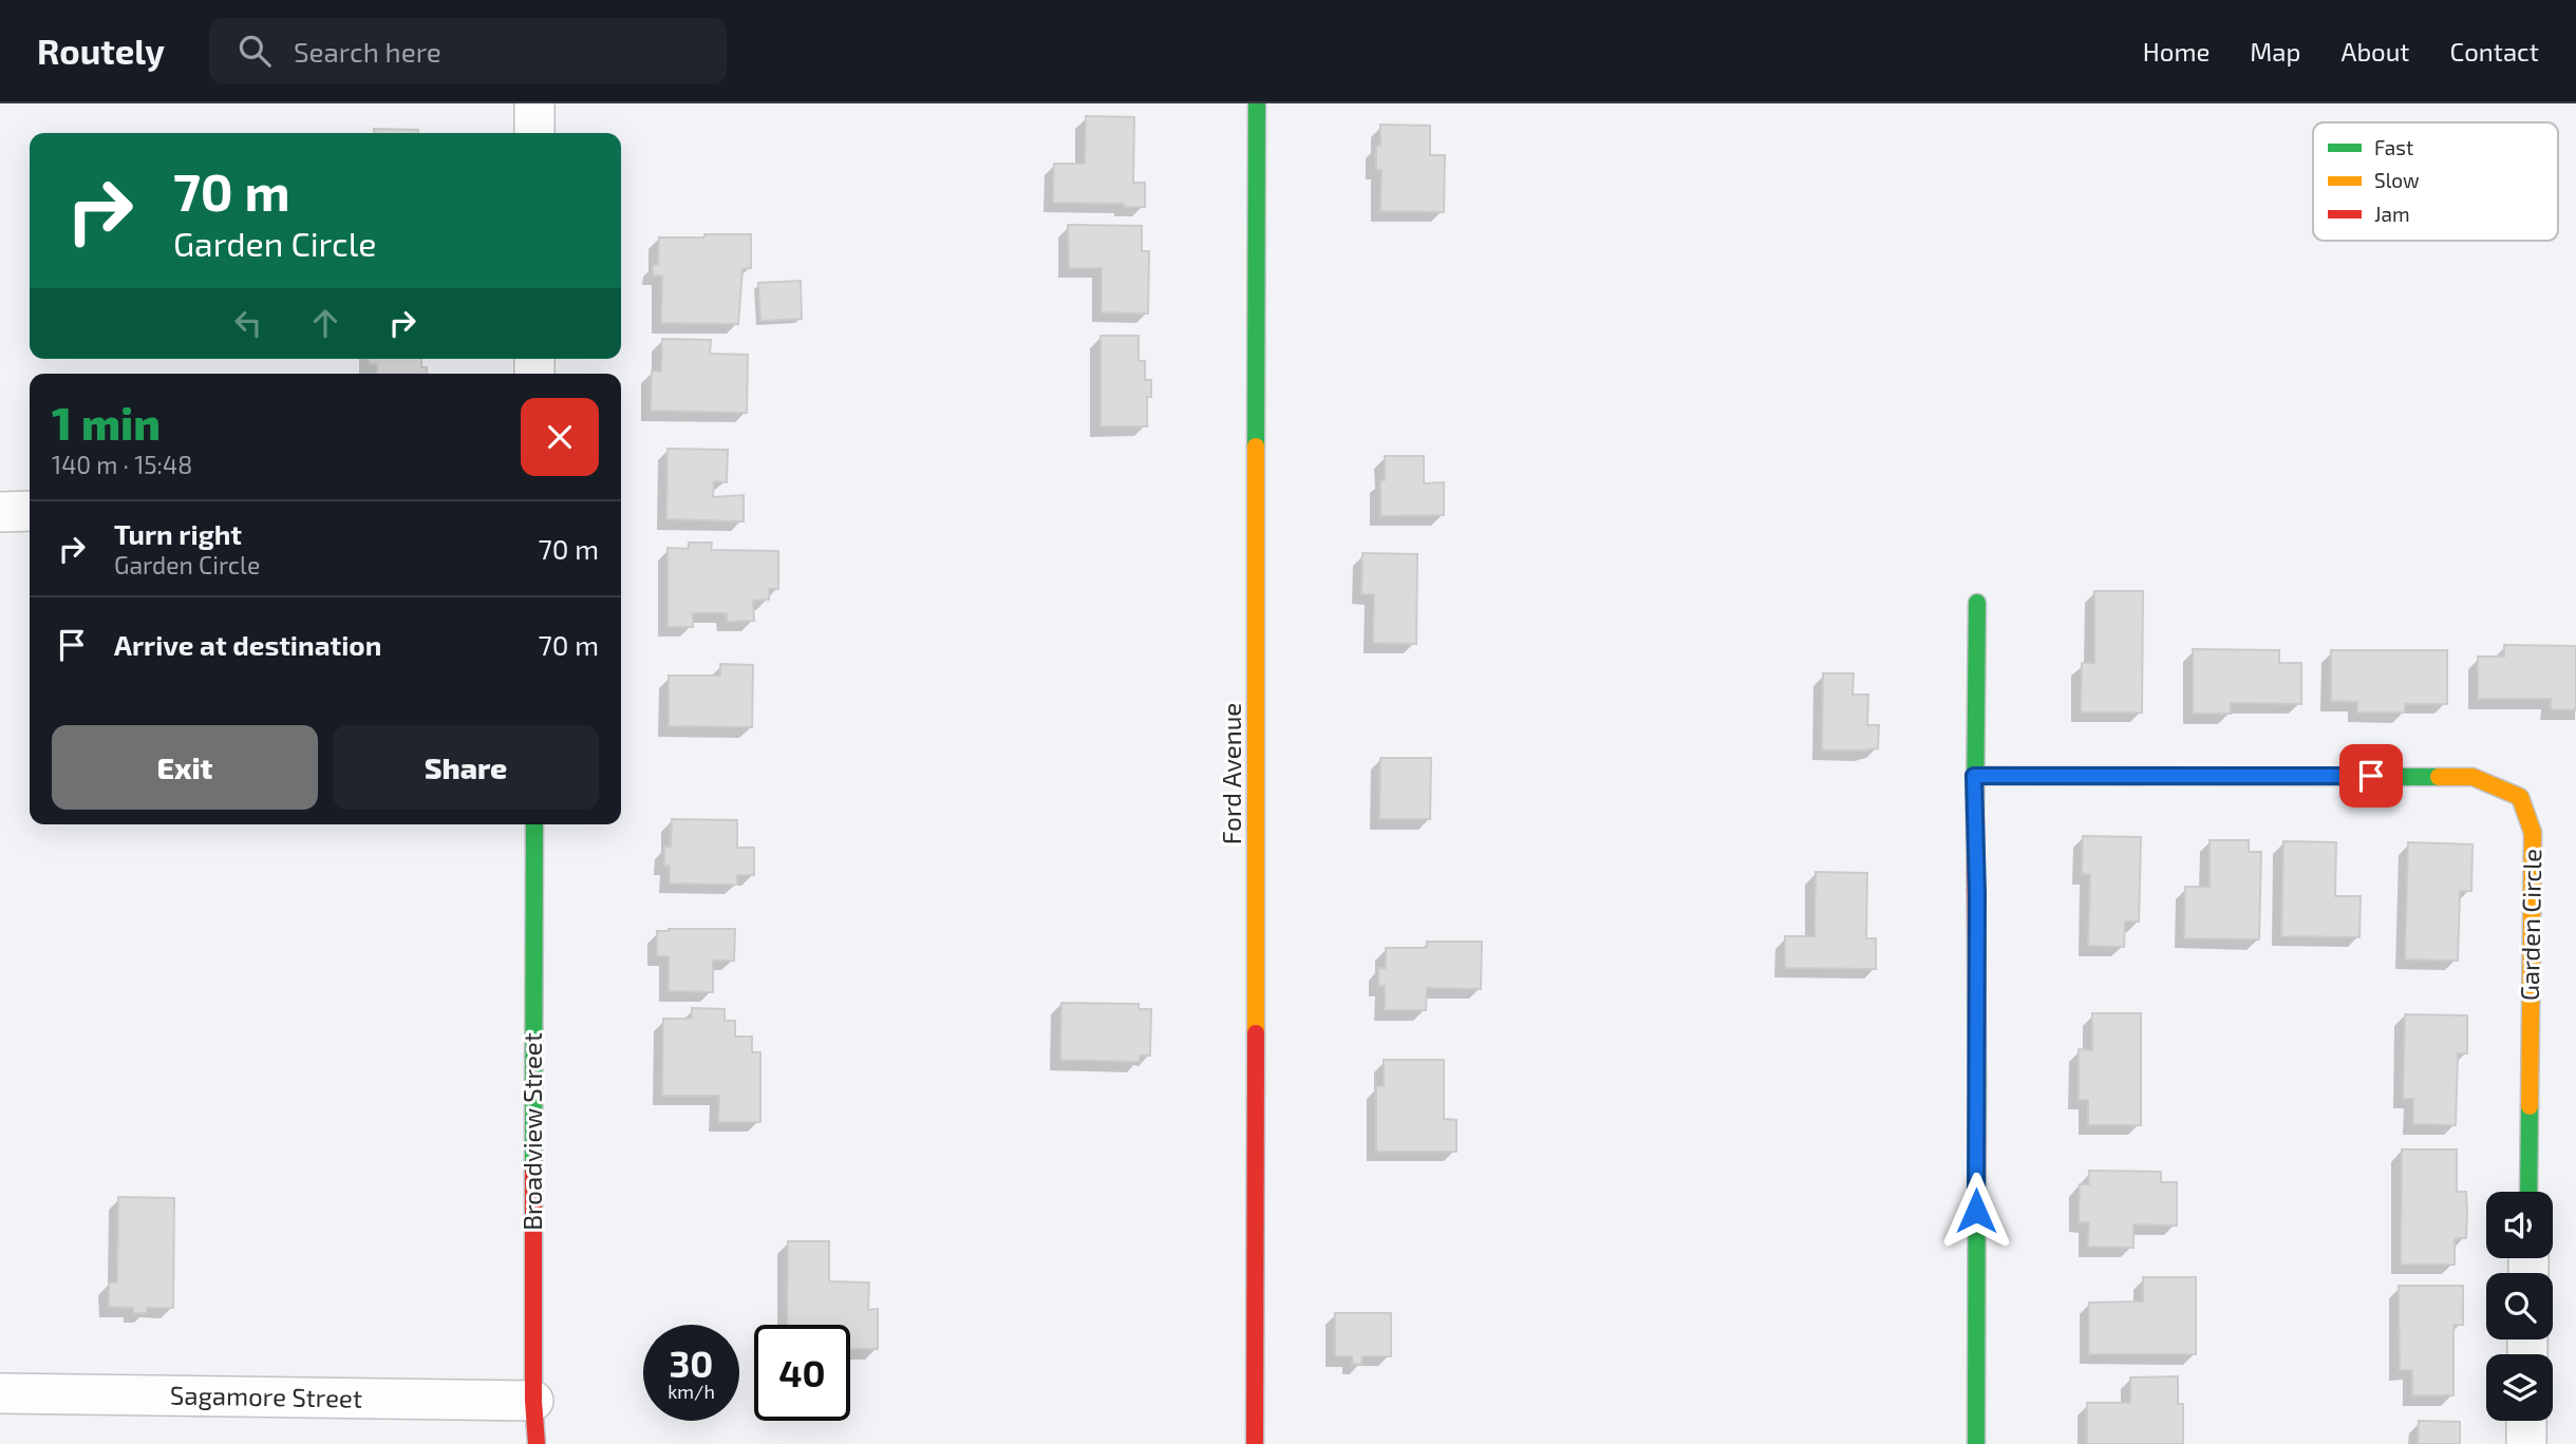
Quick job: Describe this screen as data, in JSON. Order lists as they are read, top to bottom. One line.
{"streets":{"street":["Ford Avenue","Garden Circle","Broadview Street","Sagamore Street"]},"crossings":[["Broadview Street","Sagamore Street"]],"legend":["Fast","Slow","Jam"],"page":{"header":"Routely","search":"Search here","nav":["Home","Map","About","Contact"],"turn":["70 m","Garden Circle"],"heading":["1 min","140 m · 15:48"],"list":[{"name":"Turn right","note":"Garden Circle","value":"70 m"},{"name":"Arrive at destination","value":"70 m"}],"buttons":["Exit","Share"],"speed":"30 km/h","limit":"40"}}
